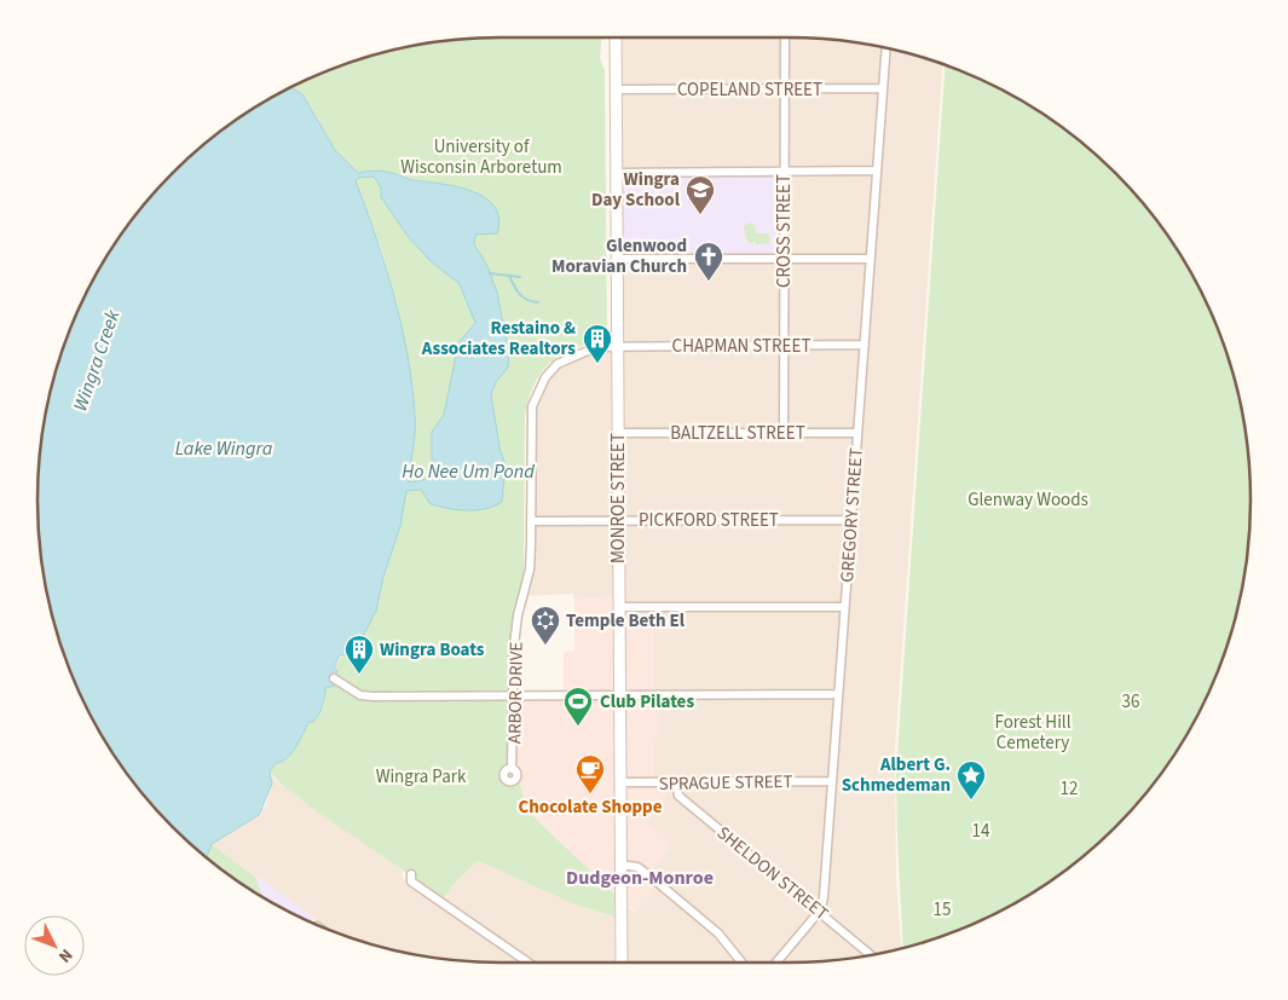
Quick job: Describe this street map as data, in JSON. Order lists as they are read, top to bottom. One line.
{"streets":{"main road":["MONROE STREET"],"street":["COPELAND STREET","CROSS STREET","CHAPMAN STREET","BALTZELL STREET","GREGORY STREET","PICKFORD STREET","ARBOR DRIVE","SPRAGUE STREET","SHELDON STREET"]},"crossings":[["COPELAND STREET","CROSS STREET"],["COPELAND STREET","MONROE STREET"],["COPELAND STREET","GREGORY STREET"],["CROSS STREET","CHAPMAN STREET"],["CROSS STREET","BALTZELL STREET"],["CHAPMAN STREET","MONROE STREET"],["CHAPMAN STREET","GREGORY STREET"],["CHAPMAN STREET","ARBOR DRIVE"],["BALTZELL STREET","MONROE STREET"],["BALTZELL STREET","GREGORY STREET"],["MONROE STREET","PICKFORD STREET"],["MONROE STREET","ARBOR DRIVE"],["MONROE STREET","SPRAGUE STREET"],["GREGORY STREET","PICKFORD STREET"],["GREGORY STREET","SPRAGUE STREET"],["GREGORY STREET","SHELDON STREET"],["PICKFORD STREET","ARBOR DRIVE"],["SPRAGUE STREET","SHELDON STREET"]],"districts":["Dudgeon-Monroe"],"water":["Wingra Creek","Lake Wingra","Ho Nee Um Pond"],"parks":["University of Wisconsin Arboretum","Glenway Woods","36","Forest Hill Cemetery","Wingra Park","12","14","15"],"places":{"school or university":["Wingra Day School"],"church":["Glenwood Moravian Church"],"building":["Restaino & Associates Realtors","Wingra Boats"],"synagogue":["Temple Beth El"],"sports":["Club Pilates"],"cafe":["Chocolate Shoppe"],"place":["Albert G. Schmedeman"]},"north":"bottom right"}
